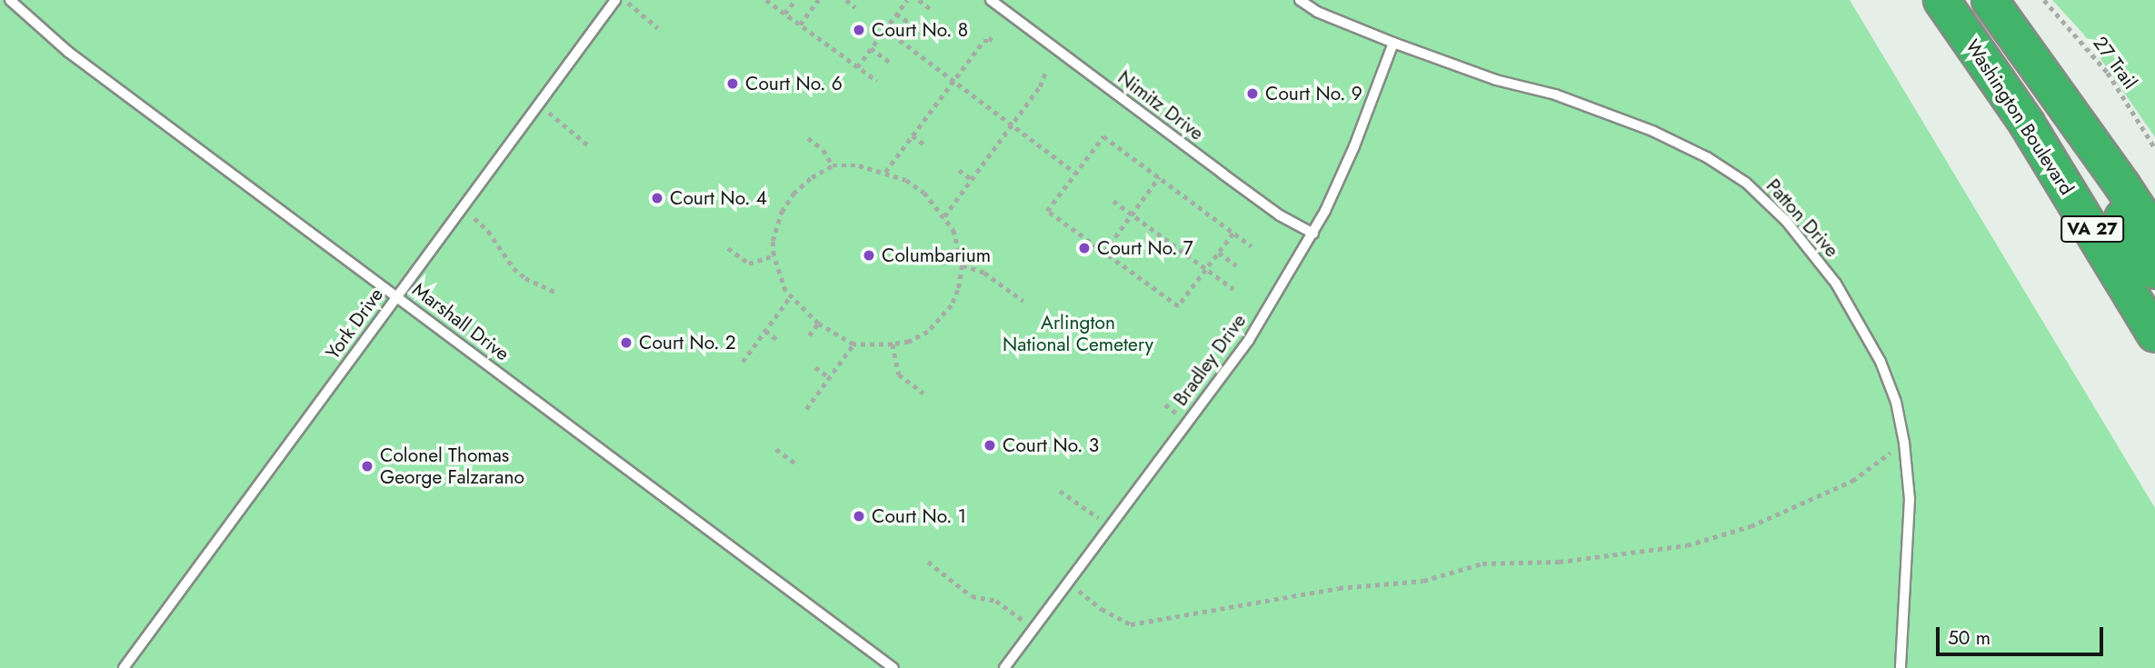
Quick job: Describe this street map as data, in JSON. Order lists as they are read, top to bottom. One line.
{"streets":{"highway":["Washington Boulevard","VA 27"],"lane":["Nimitz Drive","Patton Drive","Marshall Drive","York Drive","Bradley Drive"],"path":["27 Trail"]},"crossings":[["Nimitz Drive","Bradley Drive"],["Patton Drive","Bradley Drive"],["Marshall Drive","York Drive"]],"parks":["Arlington National Cemetery"],"places":["Court No. 8","Court No. 6","Court No. 9","Court No. 4","Court No. 7","Columbarium","Court No. 2","Court No. 3","Colonel Thomas George Falzarano","Court No. 1"],"scale_bar":"50 m"}
